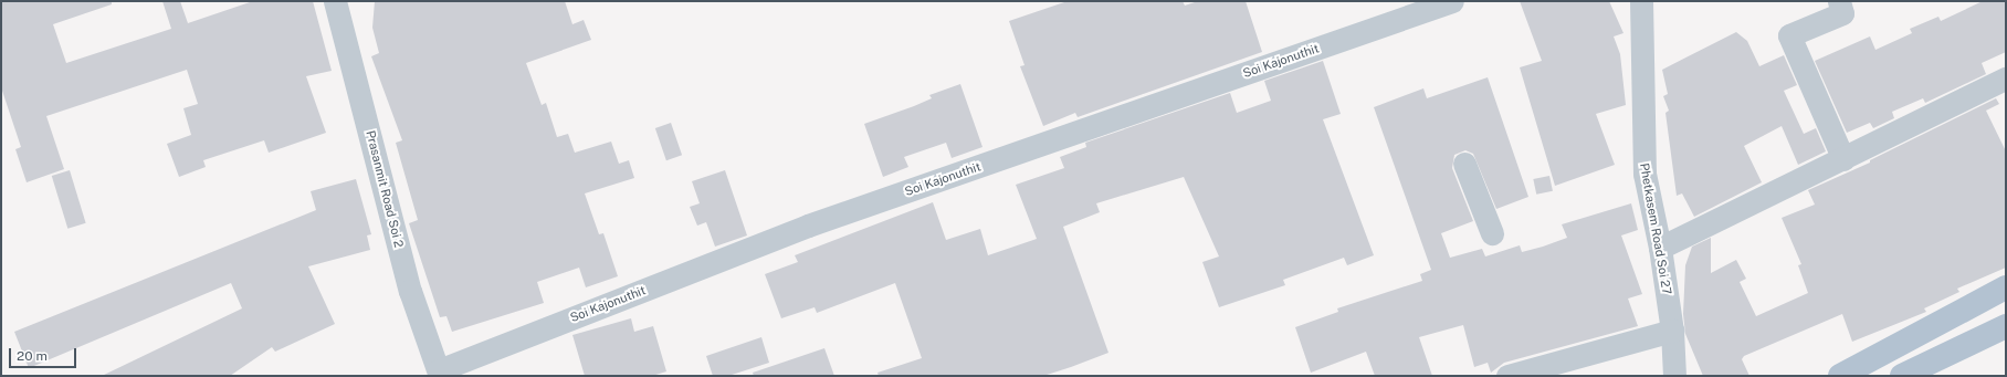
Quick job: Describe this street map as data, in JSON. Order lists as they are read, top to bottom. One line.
{"streets":{"street":["Soi Kajonuthit","Prasanmit Road Soi 2","Phetkasem Road Soi 27"]},"crossings":[["Soi Kajonuthit","Prasanmit Road Soi 2"]],"scale_bar":"20 m"}
